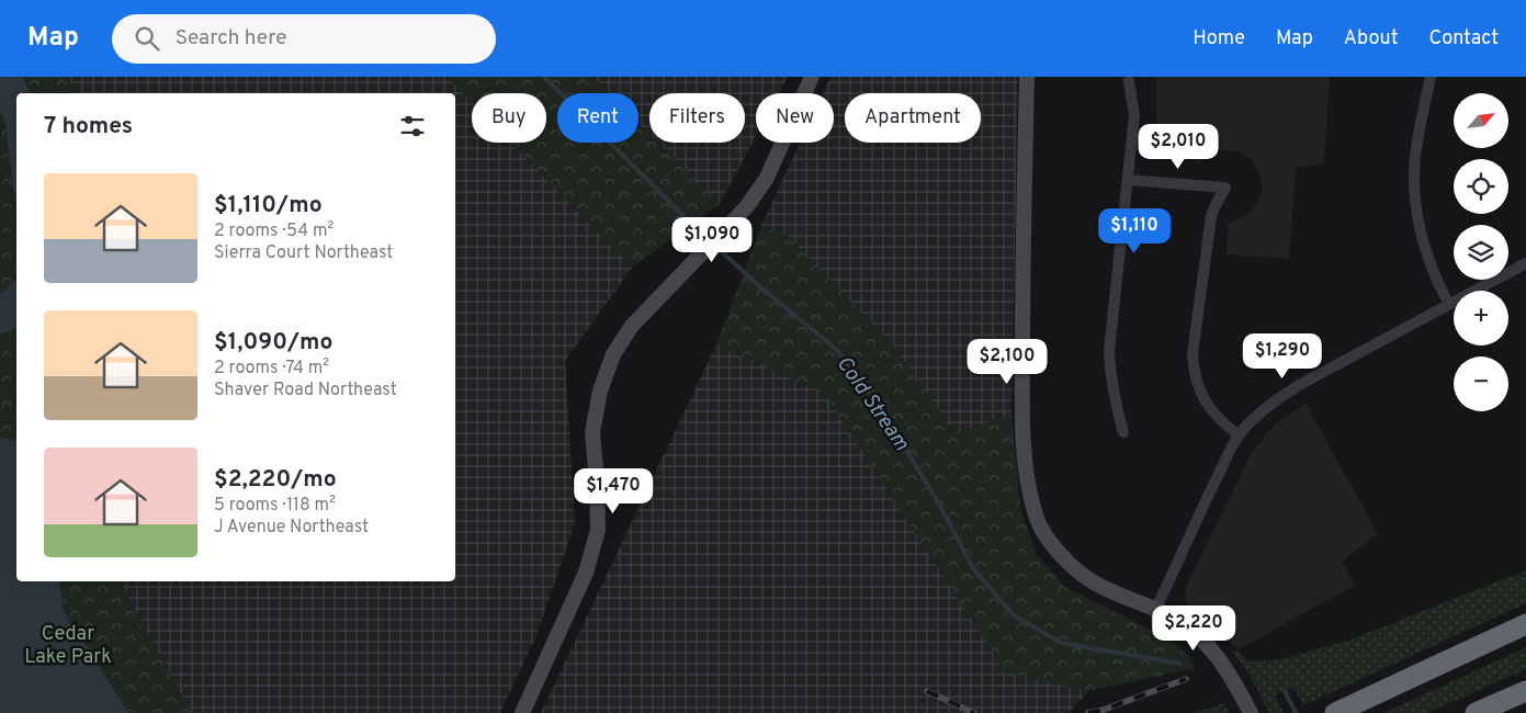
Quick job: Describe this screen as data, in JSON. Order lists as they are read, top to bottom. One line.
{"water":["Cold Stream"],"parks":["Cedar Lake Park"],"north":"top right","page":{"header":"Map","search":"Search here","nav":["Home","Map","About","Contact"],"map_buttons":["+","−"],"chip":["Buy","Rent","Filters","New","Apartment"],"heading":"7 homes","price":["$2,010","$1,110","$1,090","$1,290","$2,100","$1,470","$2,220"],"list":[{"name":"$1,110/mo","note":"2 rooms · 54 m² · Sierra Court Northeast"},{"name":"$1,090/mo","note":"2 rooms · 74 m² · Shaver Road Northeast"},{"name":"$2,220/mo","note":"5 rooms · 118 m² · J Avenue Northeast"}]}}
